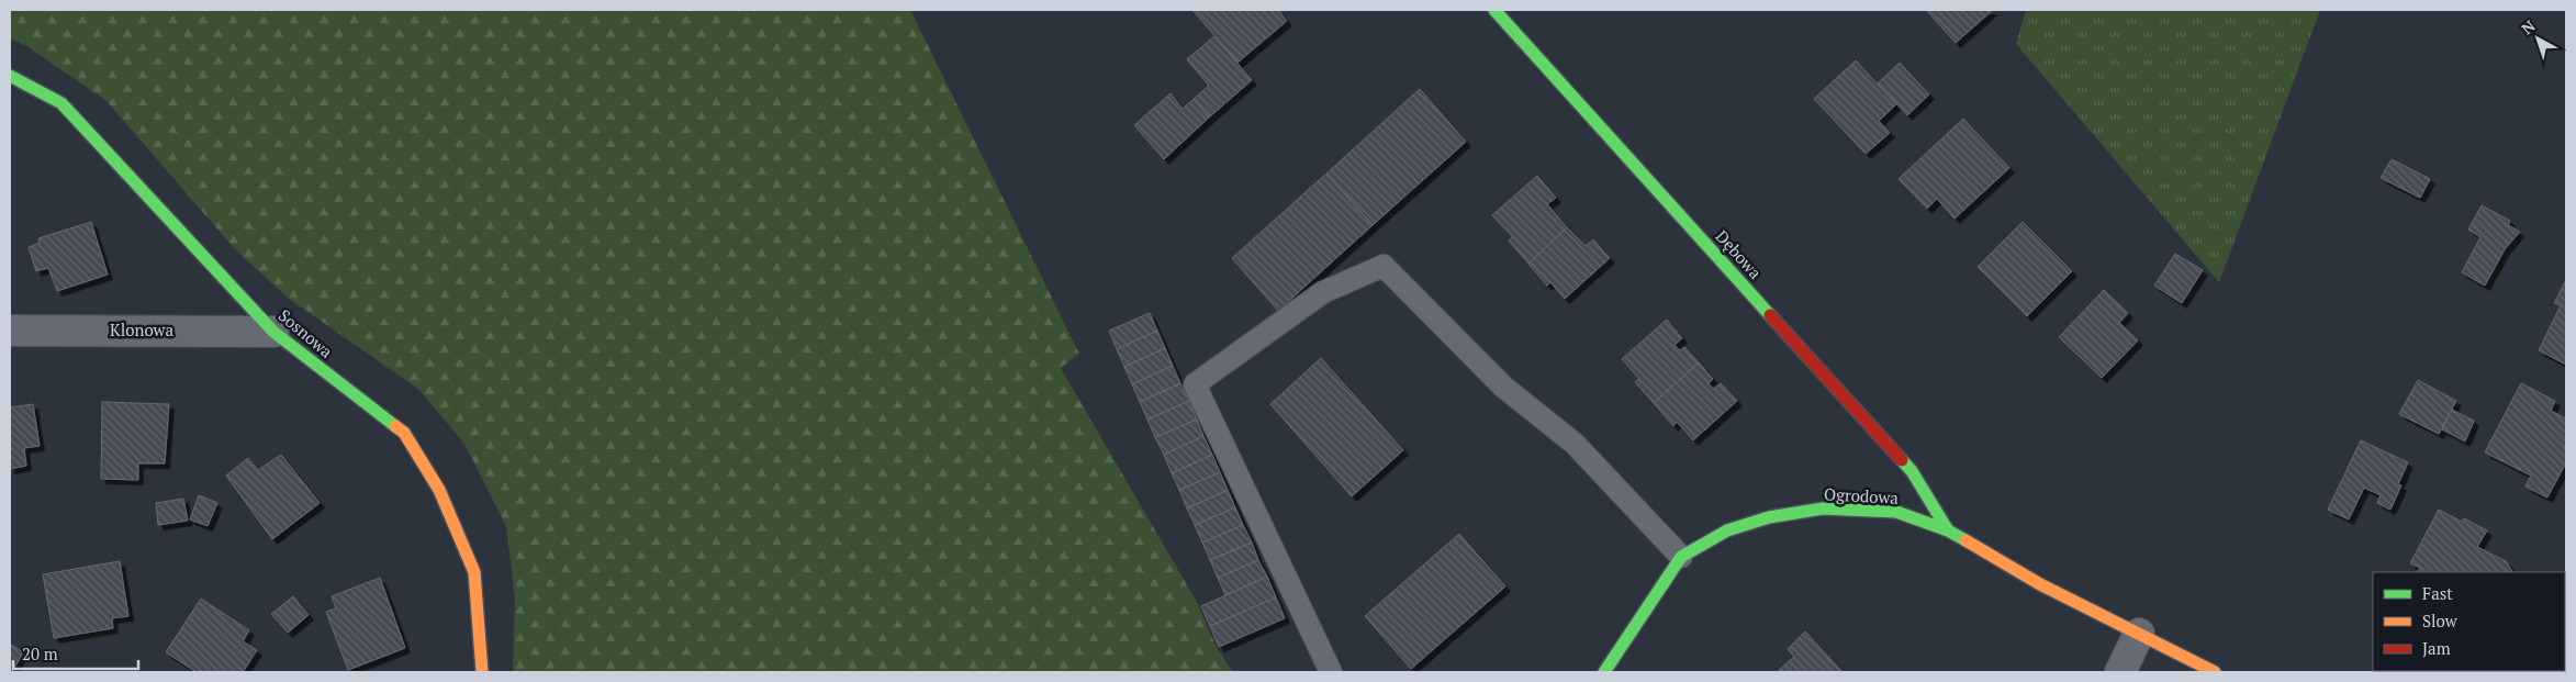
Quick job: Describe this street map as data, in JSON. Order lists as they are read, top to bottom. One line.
{"streets":{"street":["Dębowa","Klonowa","Sosnowa","Ogrodowa"]},"crossings":[["Dębowa","Ogrodowa"],["Klonowa","Sosnowa"]],"legend":["Fast","Slow","Jam"],"scale_bar":"20 m","north":"top left"}
